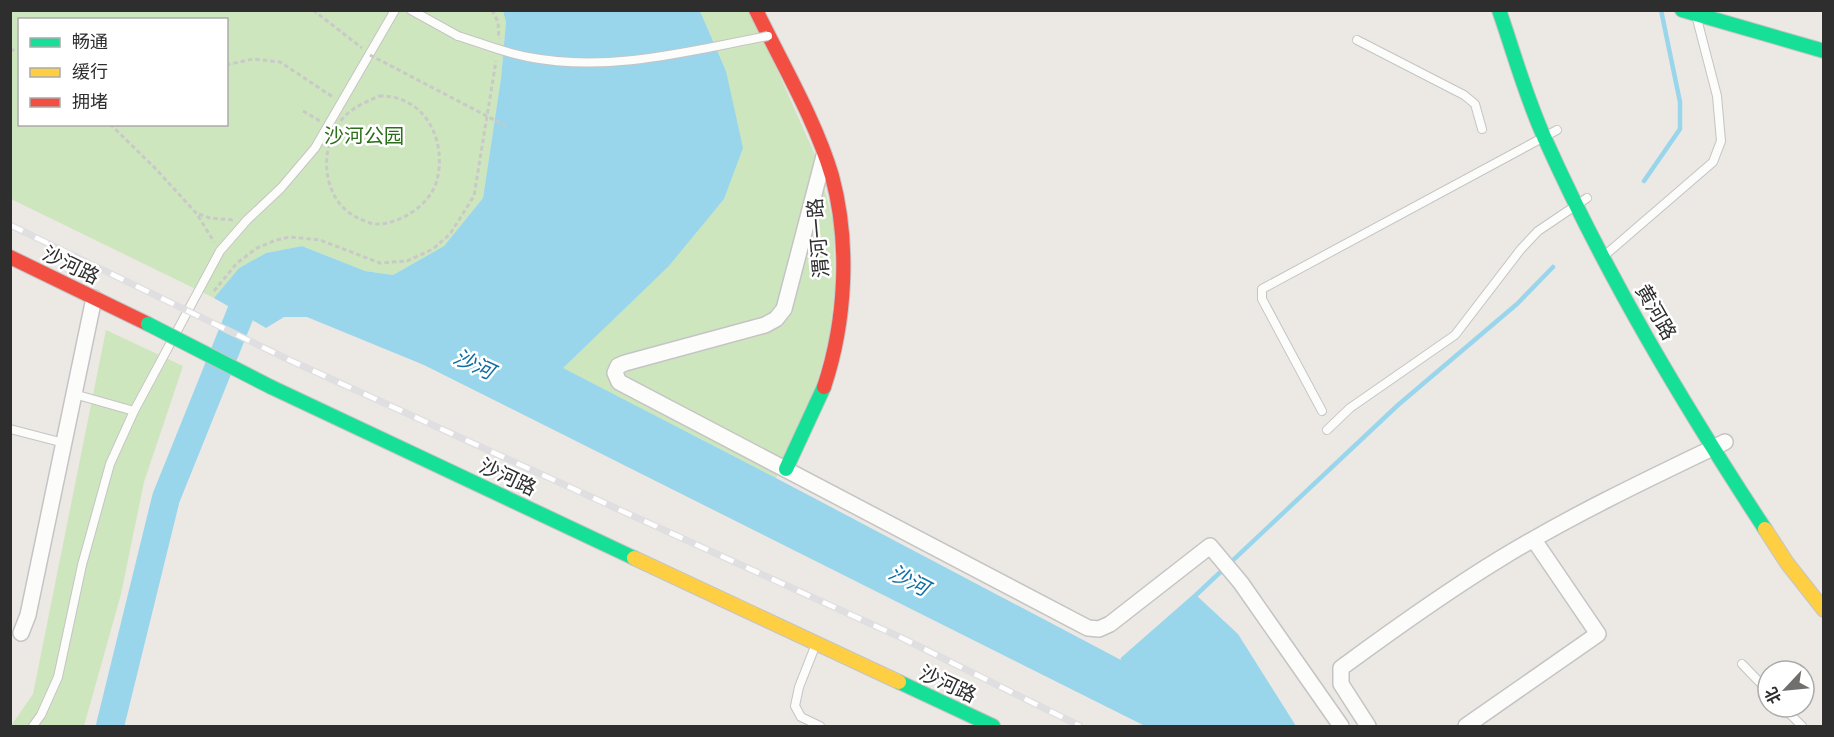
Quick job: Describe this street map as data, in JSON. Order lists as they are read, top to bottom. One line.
{"streets":{"main road":["渭河一路","沙河路","黄河路"]},"water":["沙河"],"parks":["沙河公园"],"legend":["畅通","缓行","拥堵"],"north":"bottom left"}
